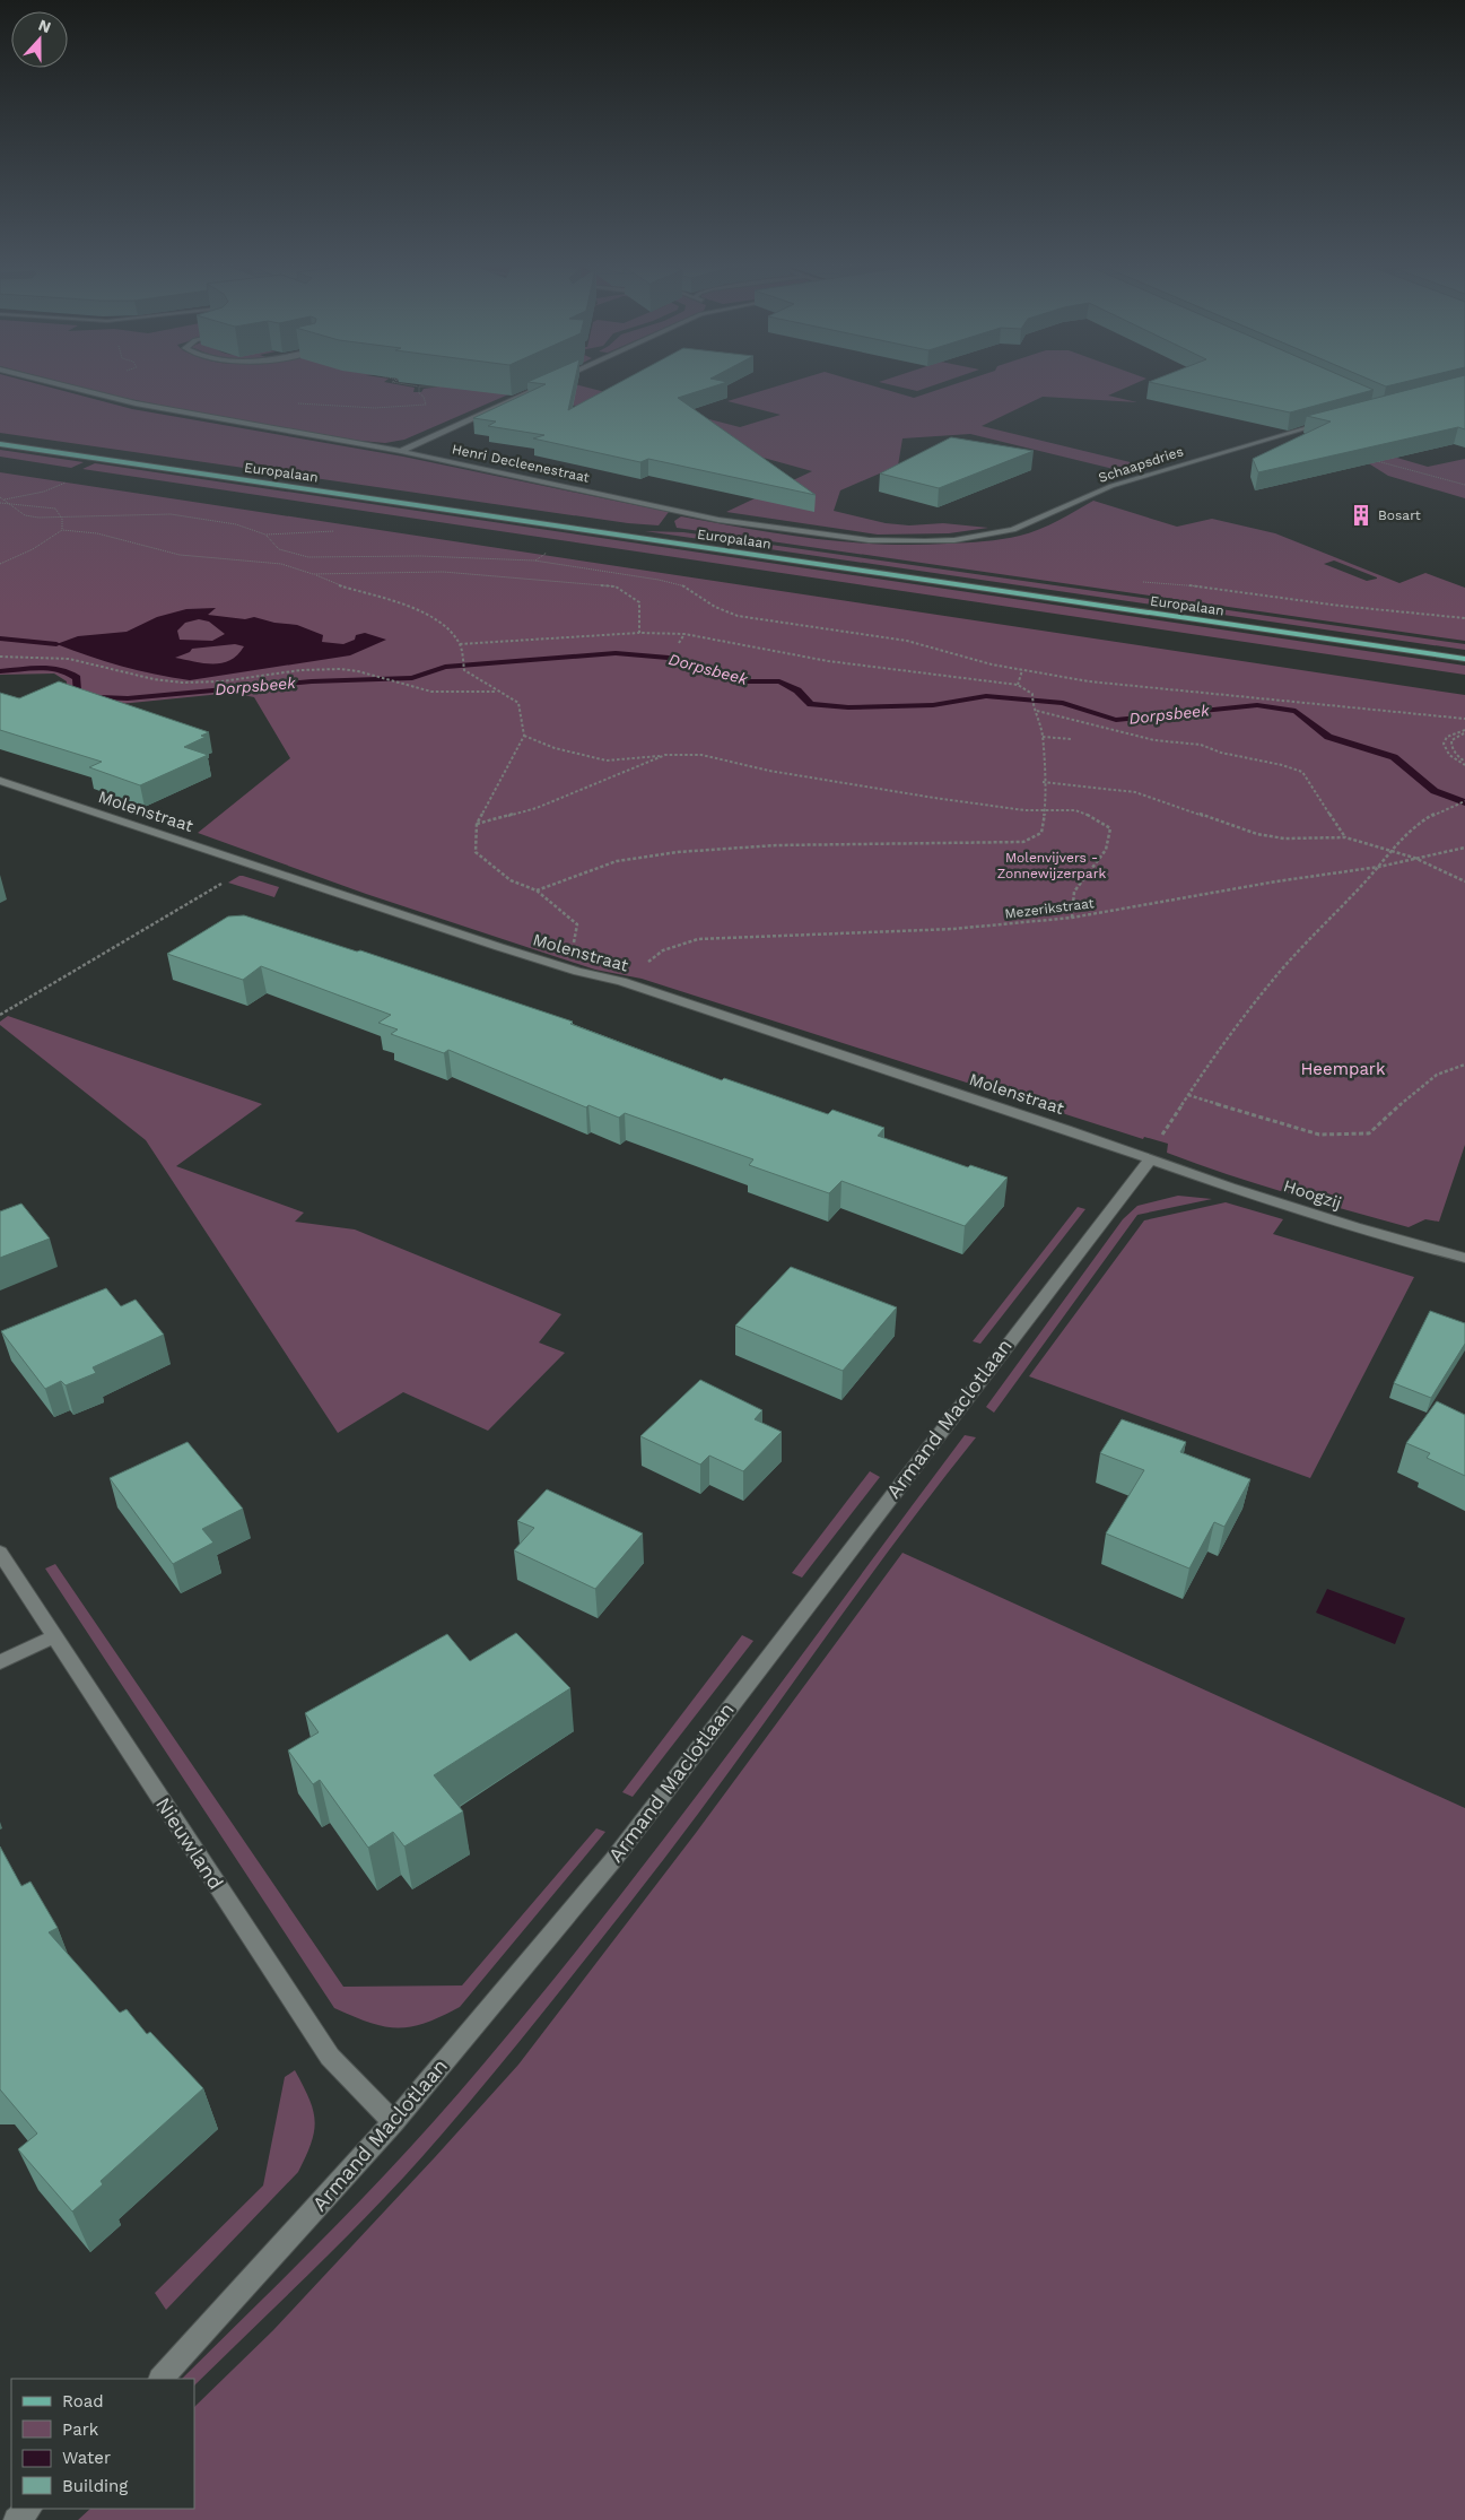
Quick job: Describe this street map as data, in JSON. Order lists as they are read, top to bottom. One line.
{"streets":{"main road":["Europalaan"],"street":["Henri Decleenestraat","Schaapsdries","Molenstraat","Hoogzij","Armand Maclotlaan","Nieuwland"],"path":["Mezerikstraat"]},"crossings":[["Henri Decleenestraat","Schaapsdries"],["Molenstraat","Hoogzij"],["Molenstraat","Armand Maclotlaan"],["Hoogzij","Armand Maclotlaan"],["Armand Maclotlaan","Nieuwland"]],"water":["Dorpsbeek"],"parks":["Molenvijvers - Zonnewijzerpark","Heempark"],"places":{"building":["Bosart"]},"legend":["Road","Park","Water","Building"],"north":"top"}
